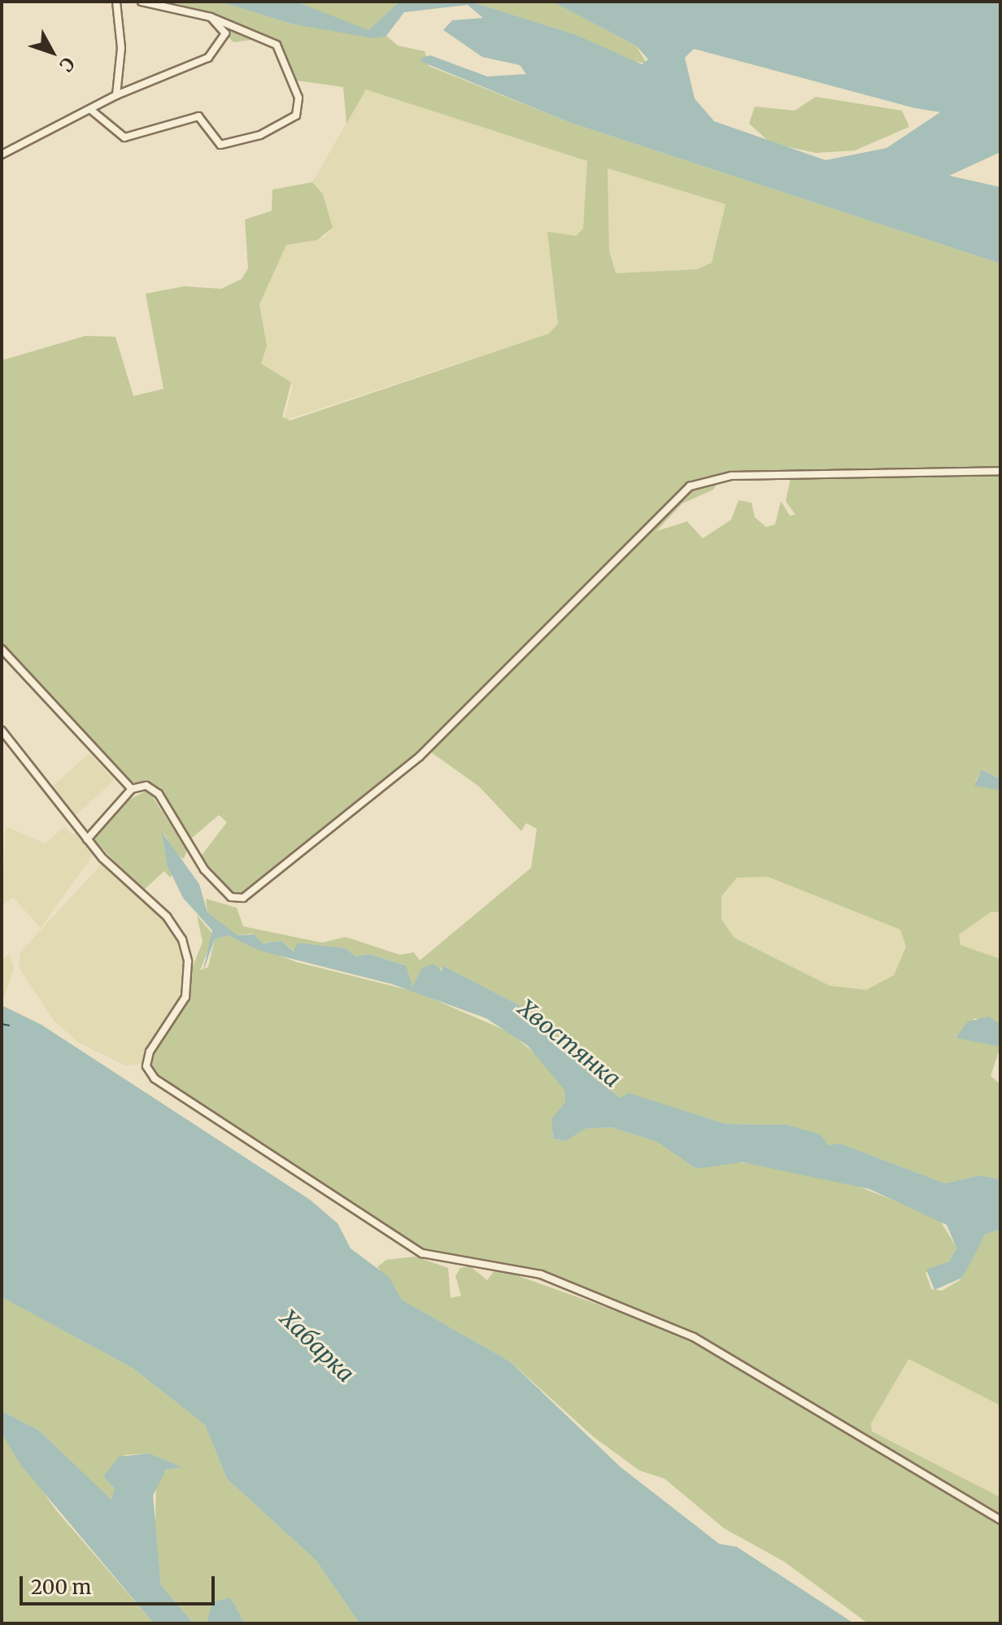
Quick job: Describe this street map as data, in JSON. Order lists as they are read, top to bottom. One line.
{"water":["Хвостянка","Хабарка"],"scale_bar":"200 m","north":"bottom right"}
